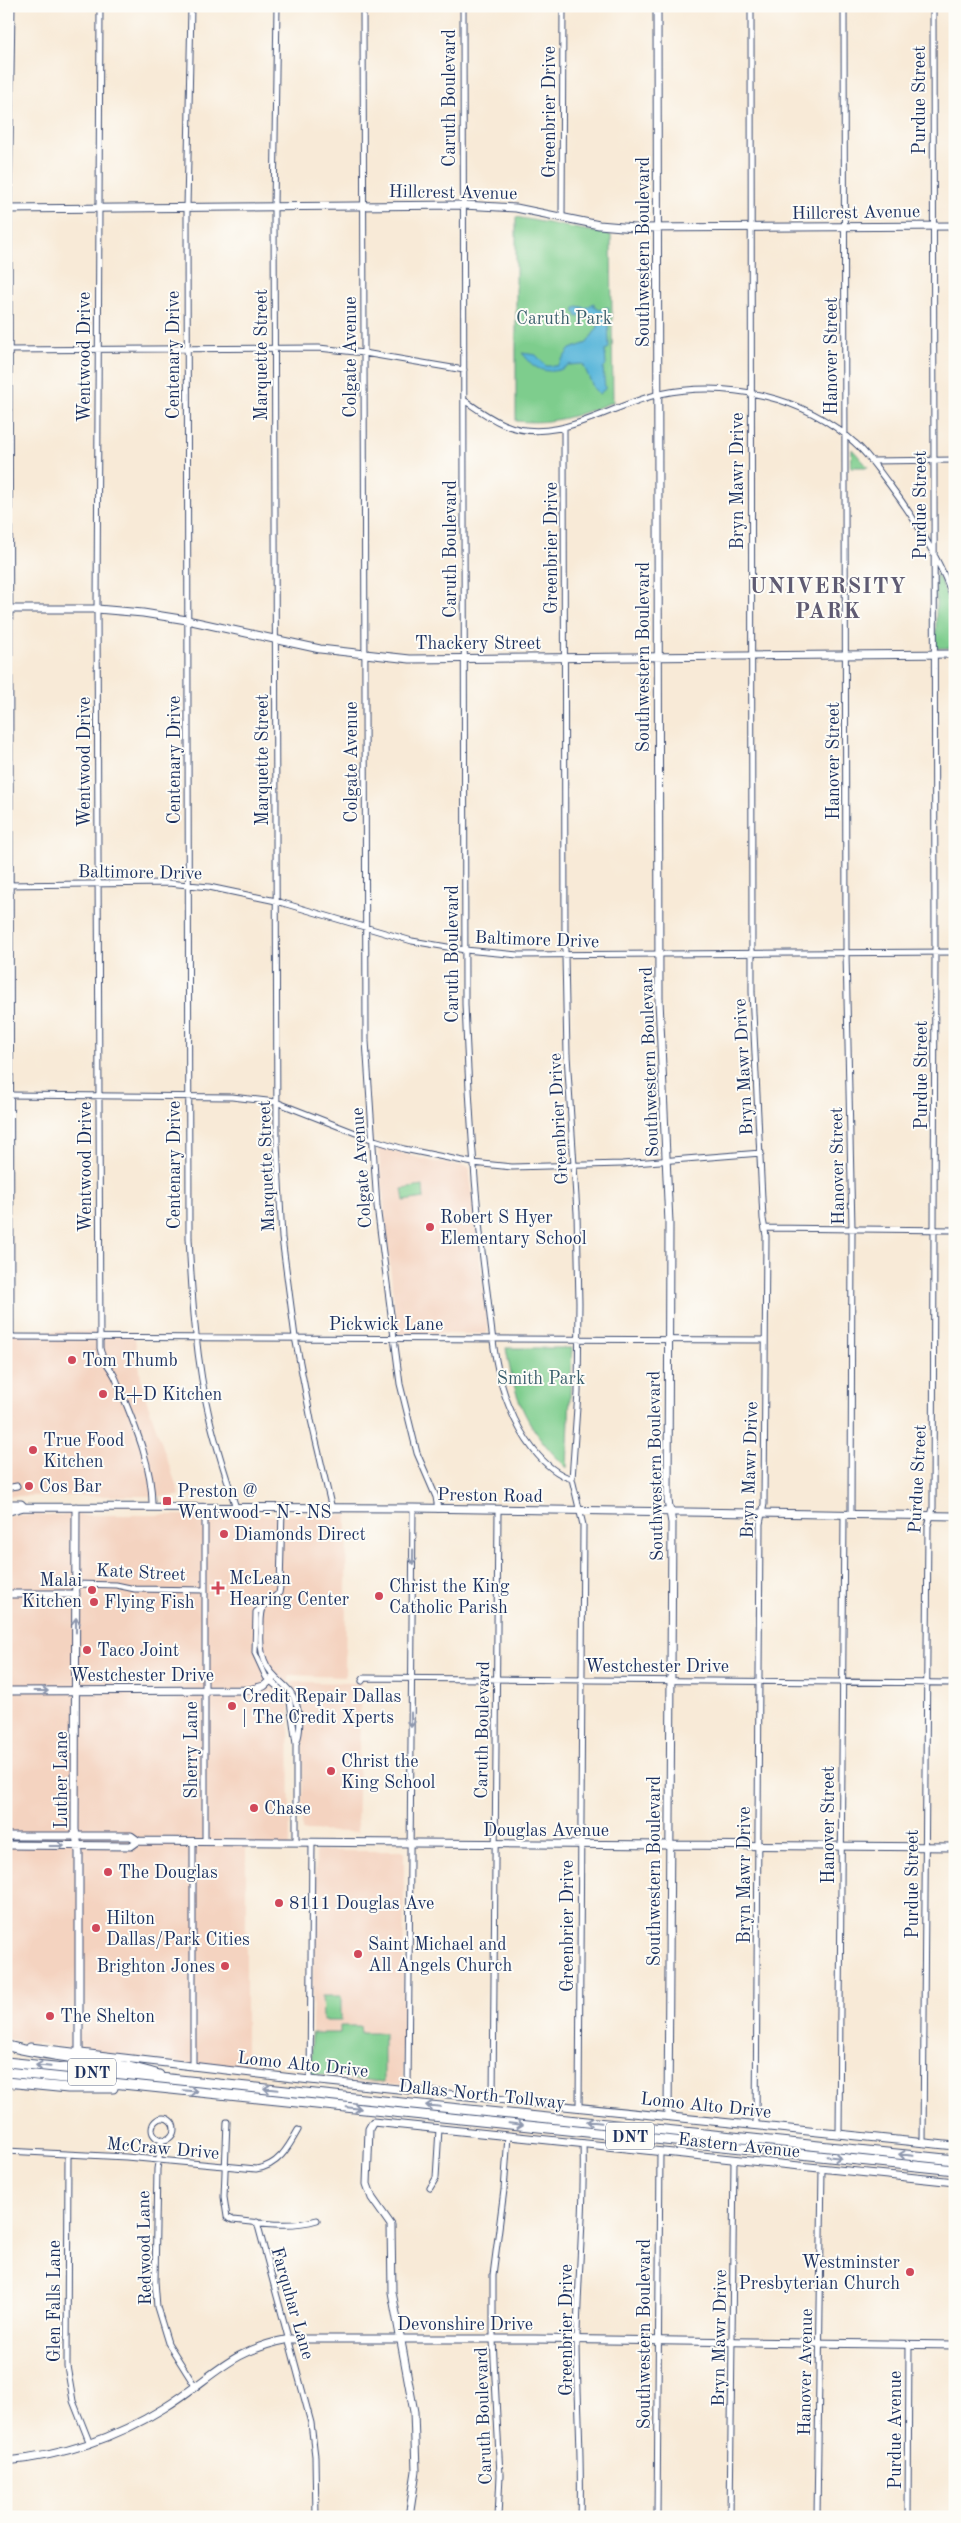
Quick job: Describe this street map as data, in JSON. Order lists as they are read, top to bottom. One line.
{"streets":{"highway":["DNT","Dallas North Tollway"],"street":["Caruth Boulevard","Purdue Street","Greenbrier Drive","Hillcrest Avenue","Southwestern Boulevard","Centenary Drive","Marquette Street","Hanover Street","Wentwood Drive","Colgate Avenue","Bryn Mawr Drive","Thackery Street","Baltimore Drive","Pickwick Lane","Preston Road","Kate Street","Westchester Drive","Sherry Lane","Luther Lane","Douglas Avenue","Lomo Alto Drive","Eastern Avenue","McCraw Drive","Redwood Lane","Glen Falls Lane","Farquhar Lane","Devonshire Drive","Hanover Avenue","Purdue Avenue"]},"crossings":[["Caruth Boulevard","Greenbrier Drive"],["Caruth Boulevard","Hillcrest Avenue"],["Caruth Boulevard","Thackery Street"],["Caruth Boulevard","Baltimore Drive"],["Caruth Boulevard","Pickwick Lane"],["Caruth Boulevard","Preston Road"],["Caruth Boulevard","Westchester Drive"],["Caruth Boulevard","Douglas Avenue"],["Caruth Boulevard","Lomo Alto Drive"],["Caruth Boulevard","Eastern Avenue"],["Caruth Boulevard","Devonshire Drive"],["Purdue Street","Hillcrest Avenue"],["Purdue Street","Thackery Street"],["Purdue Street","Baltimore Drive"],["Purdue Street","Preston Road"],["Purdue Street","Westchester Drive"],["Purdue Street","Douglas Avenue"],["Purdue Street","Lomo Alto Drive"],["Greenbrier Drive","Hillcrest Avenue"],["Greenbrier Drive","Thackery Street"],["Greenbrier Drive","Baltimore Drive"],["Greenbrier Drive","Pickwick Lane"],["Greenbrier Drive","Preston Road"],["Greenbrier Drive","Westchester Drive"],["Greenbrier Drive","Douglas Avenue"],["Greenbrier Drive","Lomo Alto Drive"],["Greenbrier Drive","Eastern Avenue"],["Greenbrier Drive","Devonshire Drive"],["Hillcrest Avenue","Southwestern Boulevard"],["Hillcrest Avenue","Centenary Drive"],["Hillcrest Avenue","Marquette Street"],["Hillcrest Avenue","Hanover Street"],["Hillcrest Avenue","Wentwood Drive"],["Hillcrest Avenue","Colgate Avenue"],["Hillcrest Avenue","Bryn Mawr Drive"],["Southwestern Boulevard","Thackery Street"],["Southwestern Boulevard","Baltimore Drive"],["Southwestern Boulevard","Pickwick Lane"],["Southwestern Boulevard","Preston Road"],["Southwestern Boulevard","Westchester Drive"],["Southwestern Boulevard","Douglas Avenue"],["Southwestern Boulevard","Lomo Alto Drive"],["Southwestern Boulevard","Eastern Avenue"],["Southwestern Boulevard","Devonshire Drive"],["Centenary Drive","Thackery Street"],["Centenary Drive","Baltimore Drive"],["Centenary Drive","Pickwick Lane"],["Centenary Drive","Preston Road"],["Marquette Street","Thackery Street"],["Marquette Street","Baltimore Drive"],["Marquette Street","Pickwick Lane"],["Marquette Street","Preston Road"],["Hanover Street","Thackery Street"],["Hanover Street","Baltimore Drive"],["Hanover Street","Preston Road"],["Hanover Street","Westchester Drive"],["Hanover Street","Douglas Avenue"],["Hanover Street","Lomo Alto Drive"],["Wentwood Drive","Thackery Street"],["Wentwood Drive","Baltimore Drive"],["Wentwood Drive","Pickwick Lane"],["Wentwood Drive","Preston Road"],["Colgate Avenue","Thackery Street"],["Colgate Avenue","Baltimore Drive"],["Colgate Avenue","Pickwick Lane"],["Colgate Avenue","Preston Road"],["Bryn Mawr Drive","Thackery Street"],["Bryn Mawr Drive","Baltimore Drive"],["Bryn Mawr Drive","Pickwick Lane"],["Bryn Mawr Drive","Preston Road"],["Bryn Mawr Drive","Westchester Drive"],["Bryn Mawr Drive","Douglas Avenue"],["Bryn Mawr Drive","Lomo Alto Drive"],["Bryn Mawr Drive","Eastern Avenue"],["Bryn Mawr Drive","Devonshire Drive"],["Preston Road","Sherry Lane"],["Preston Road","Luther Lane"],["Kate Street","Sherry Lane"],["Kate Street","Luther Lane"],["Westchester Drive","Sherry Lane"],["Westchester Drive","Luther Lane"],["Sherry Lane","Douglas Avenue"],["Luther Lane","Douglas Avenue"],["Luther Lane","Lomo Alto Drive"],["Eastern Avenue","Devonshire Drive"],["Eastern Avenue","Hanover Avenue"],["McCraw Drive","Redwood Lane"],["McCraw Drive","Glen Falls Lane"],["Redwood Lane","Devonshire Drive"],["Glen Falls Lane","Devonshire Drive"],["Farquhar Lane","Devonshire Drive"],["Devonshire Drive","Hanover Avenue"],["Devonshire Drive","Purdue Avenue"]],"districts":["UNIVERSITY PARK"],"parks":["Caruth Park","Smith Park"],"places":{"other":["Robert S Hyer Elementary School","Tom Thumb","R+D Kitchen","True Food Kitchen","Cos Bar","Diamonds Direct","Malai Kitchen","Christ the King Catholic Parish","Flying Fish","Taco Joint","Credit Repair Dallas | The Credit Xperts","Christ the King School","Chase","The Douglas","8111 Douglas Ave","Hilton Dallas/Park Cities","Saint Michael and All Angels Church","Brighton Jones","The Shelton","Westminster Presbyterian Church"],"transit":["Preston @ Wentwood - N - NS"],"health":["McLean Hearing Center"]}}
